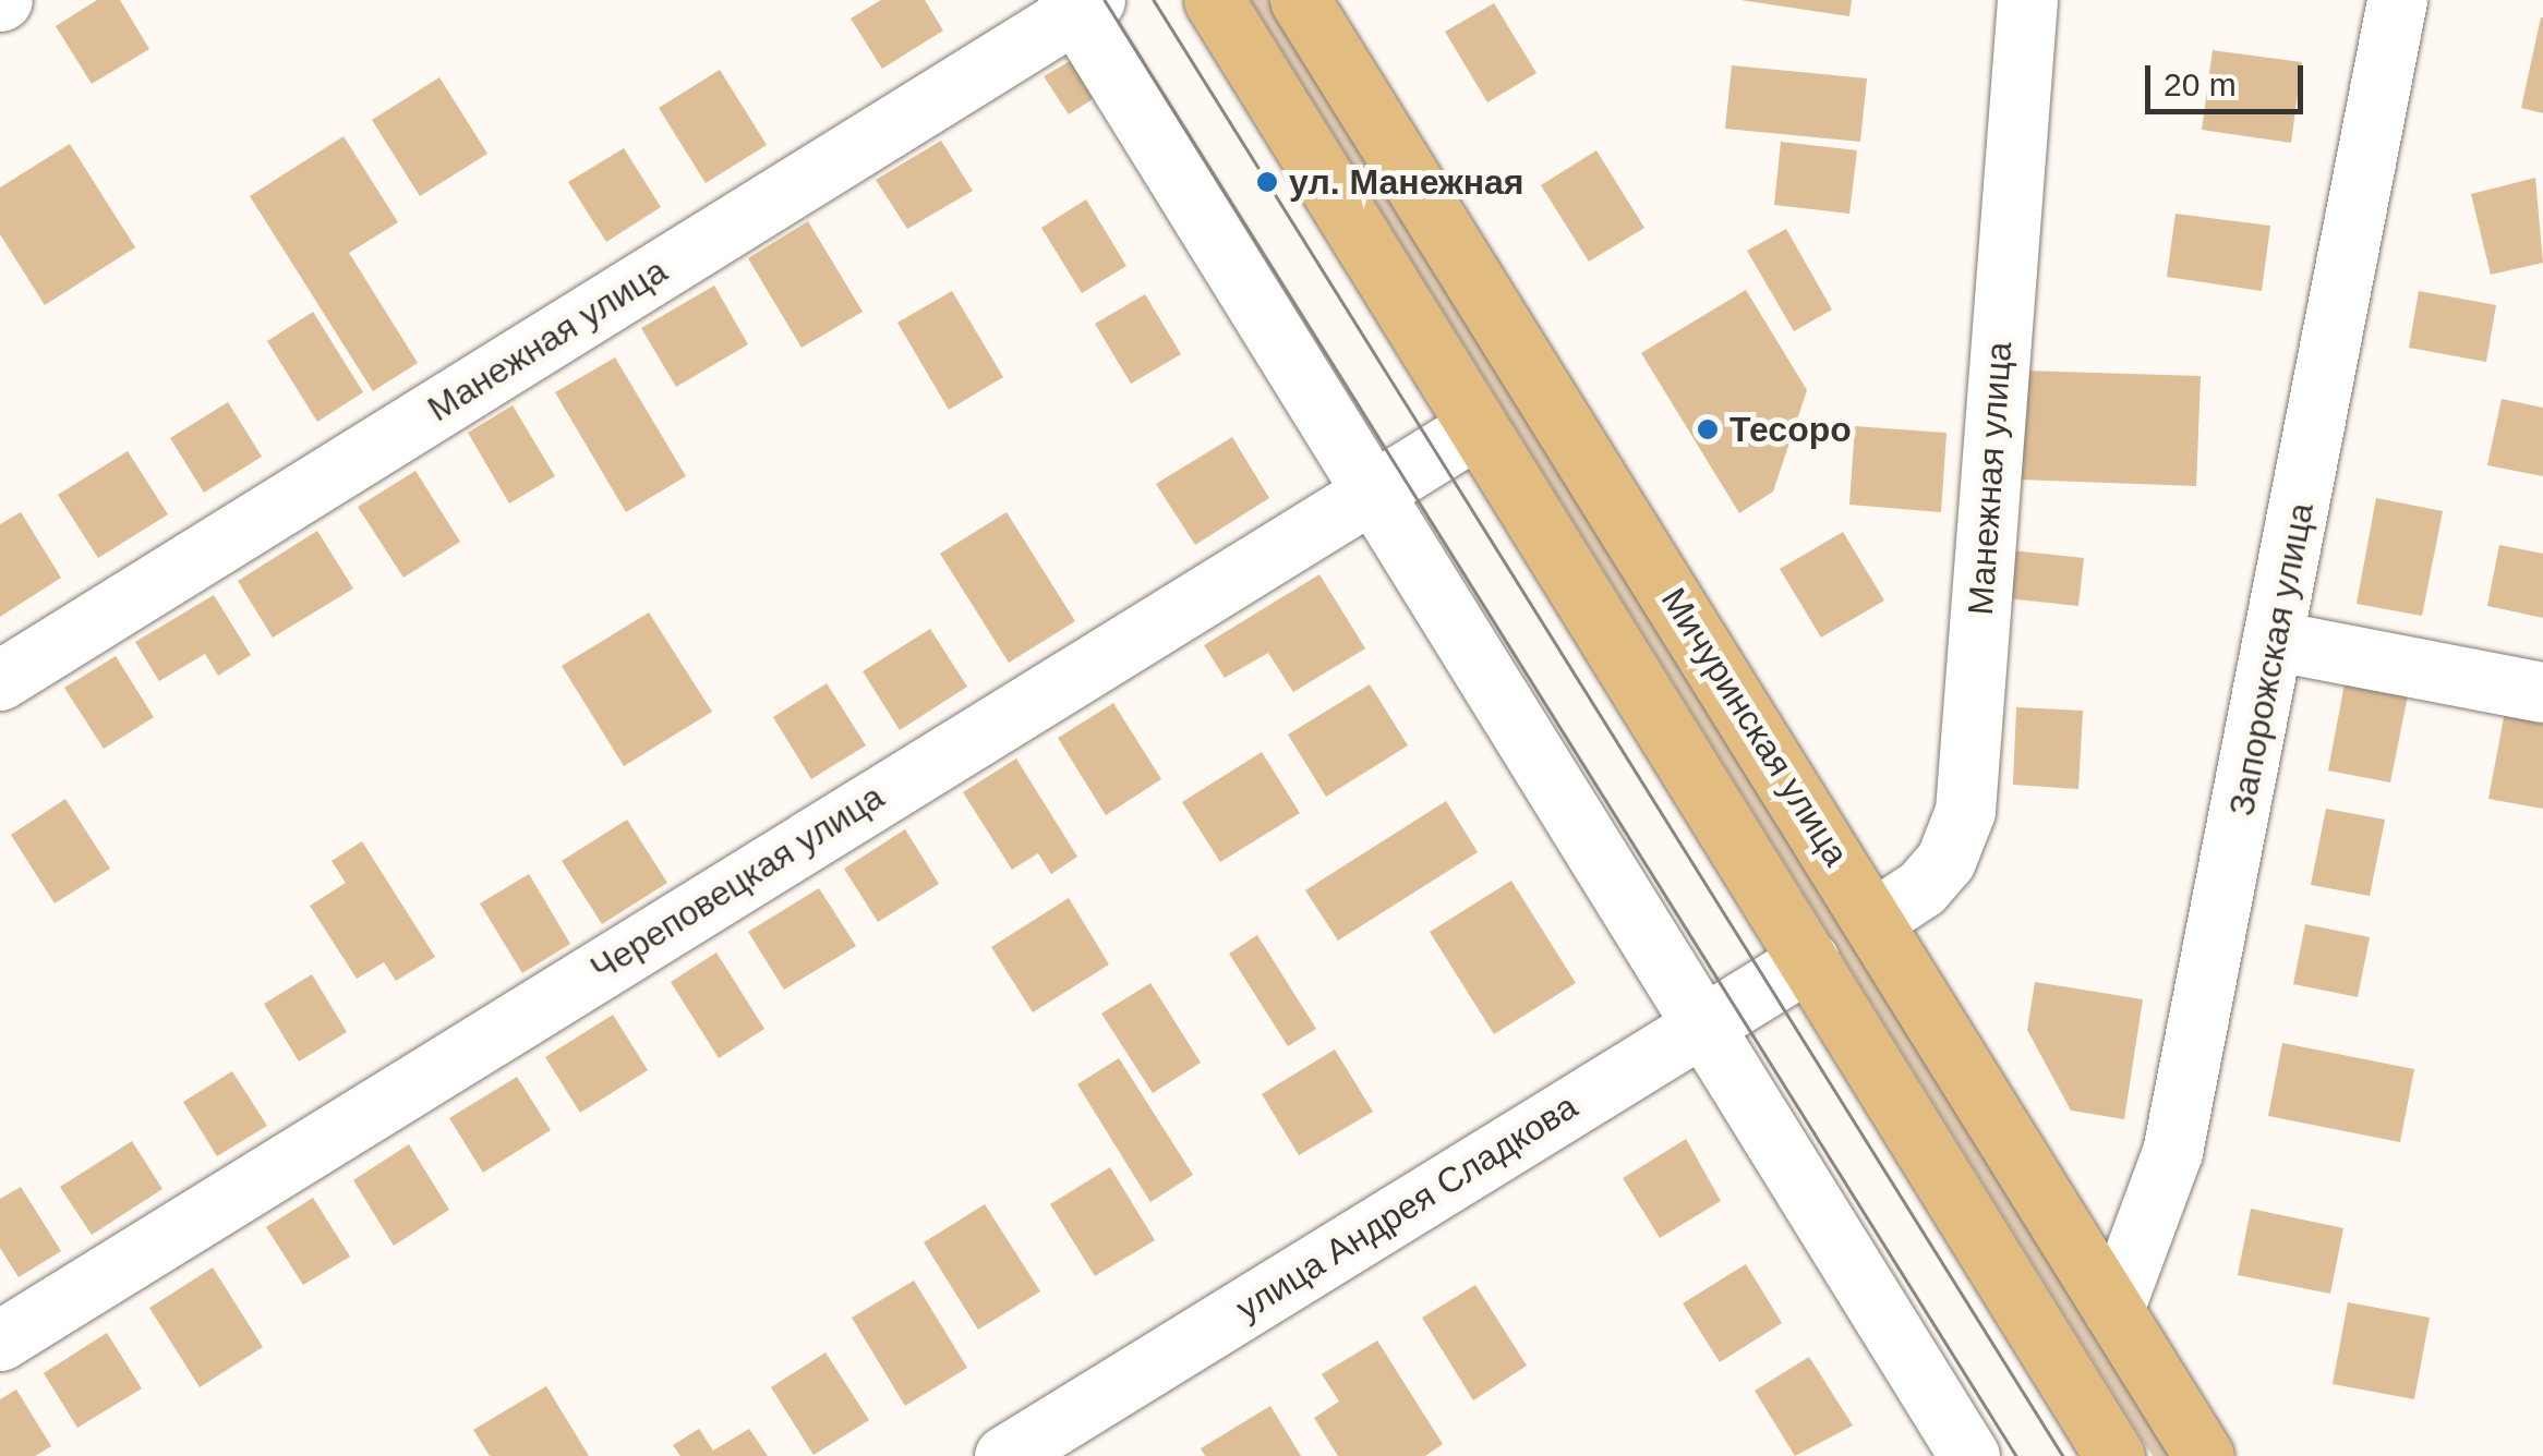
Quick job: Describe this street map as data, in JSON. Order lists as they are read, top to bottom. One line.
{"streets":{"main road":["Мичуринская улица"],"street":["Манежная улица","Запорожская улица","Череповецкая улица","улица Андрея Сладкова"]},"crossings":[["Манежная улица","Мичуринская улица"],["Запорожская улица","Мичуринская улица"]],"places":["ул. Манежная","Тесоро"],"scale_bar":"20 m"}
